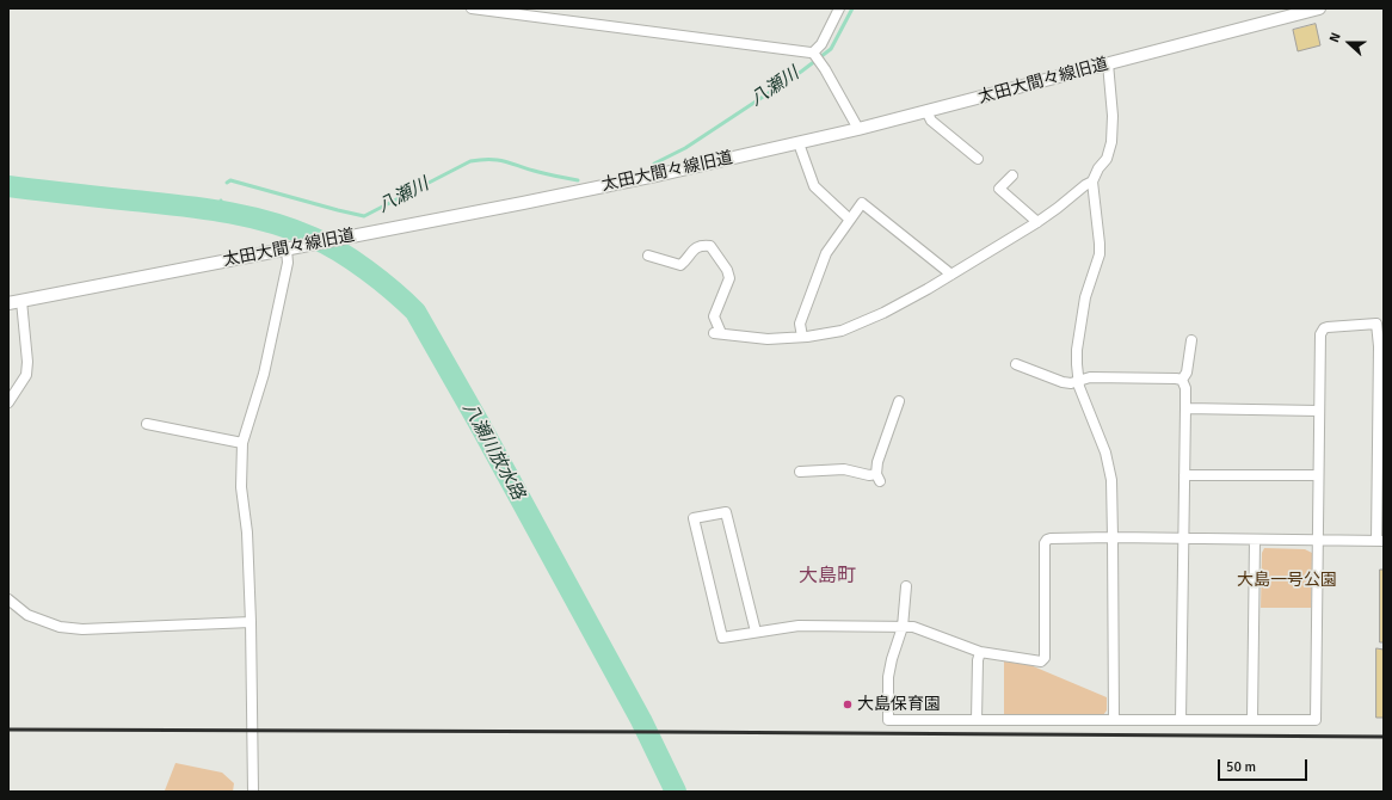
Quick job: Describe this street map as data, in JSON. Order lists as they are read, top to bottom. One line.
{"streets":{"street":["太田大間々線旧道"]},"districts":["大島町"],"water":["八瀬川","八瀬川放水路"],"parks":["大島一号公園"],"places":["大島保育園"],"scale_bar":"50 m","north":"left"}
